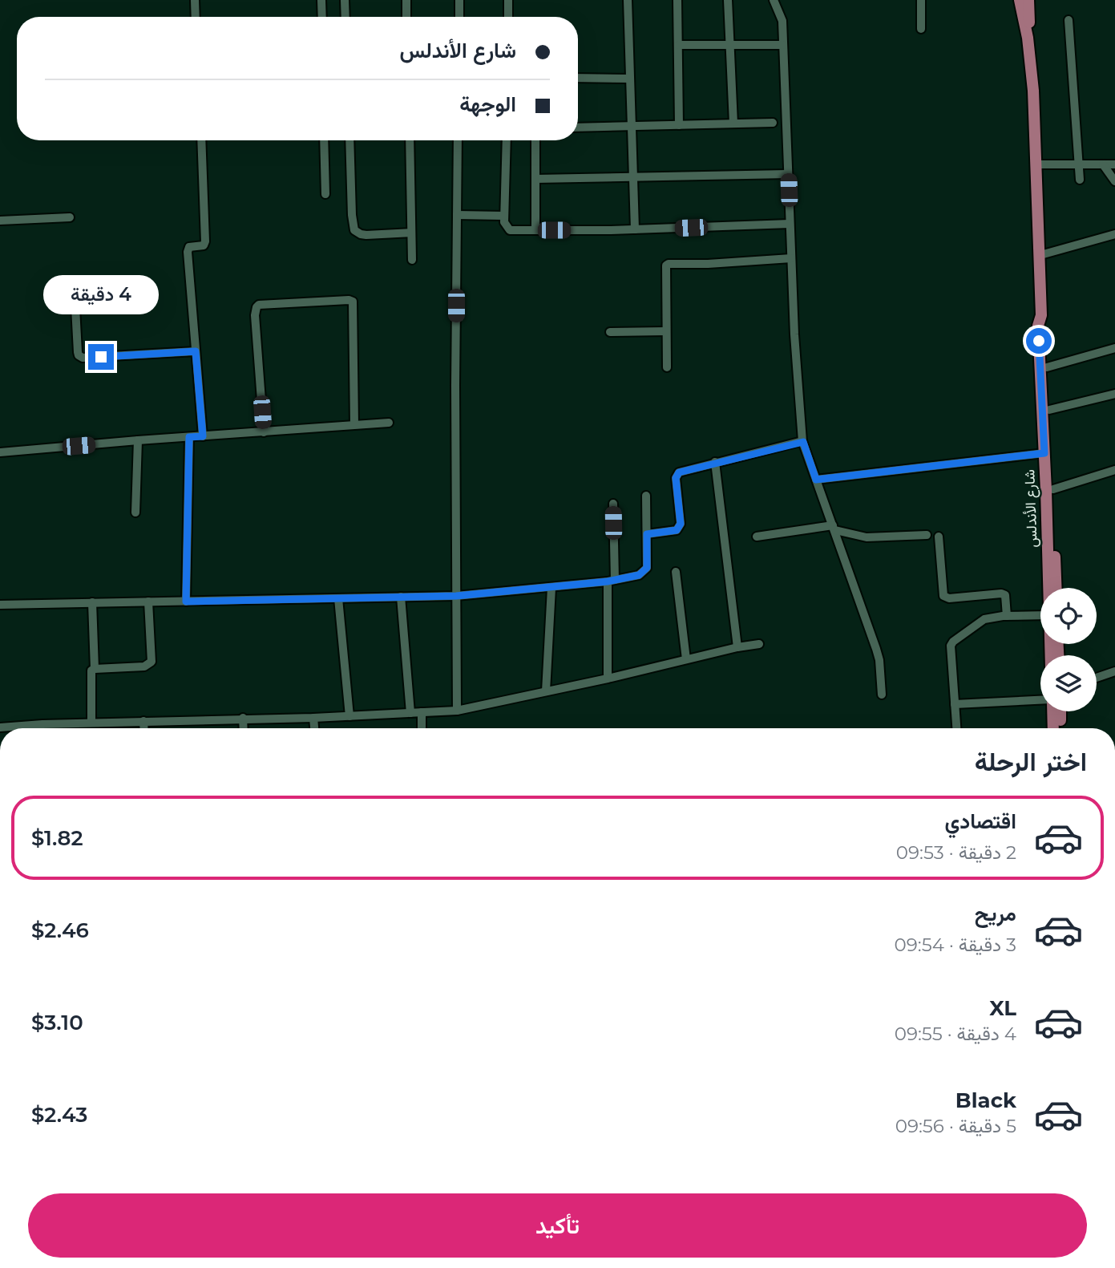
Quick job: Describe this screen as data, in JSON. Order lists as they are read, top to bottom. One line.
{"streets":{"main road":["شارع الأندلس"]},"page":{"banner":["شارع الأندلس","الوجهة"],"bubble":"4 دقيقة","heading":"اختر الرحلة","list":[{"name":"اقتصادي","note":"2 دقيقة · 09:53","value":"$1.82"},{"name":"مريح","note":"3 دقيقة · 09:54","value":"$2.46"},{"name":"XL","note":"4 دقيقة · 09:55","value":"$3.10"},{"name":"Black","note":"5 دقيقة · 09:56","value":"$2.43"}],"buttons":"تأكيد"}}
